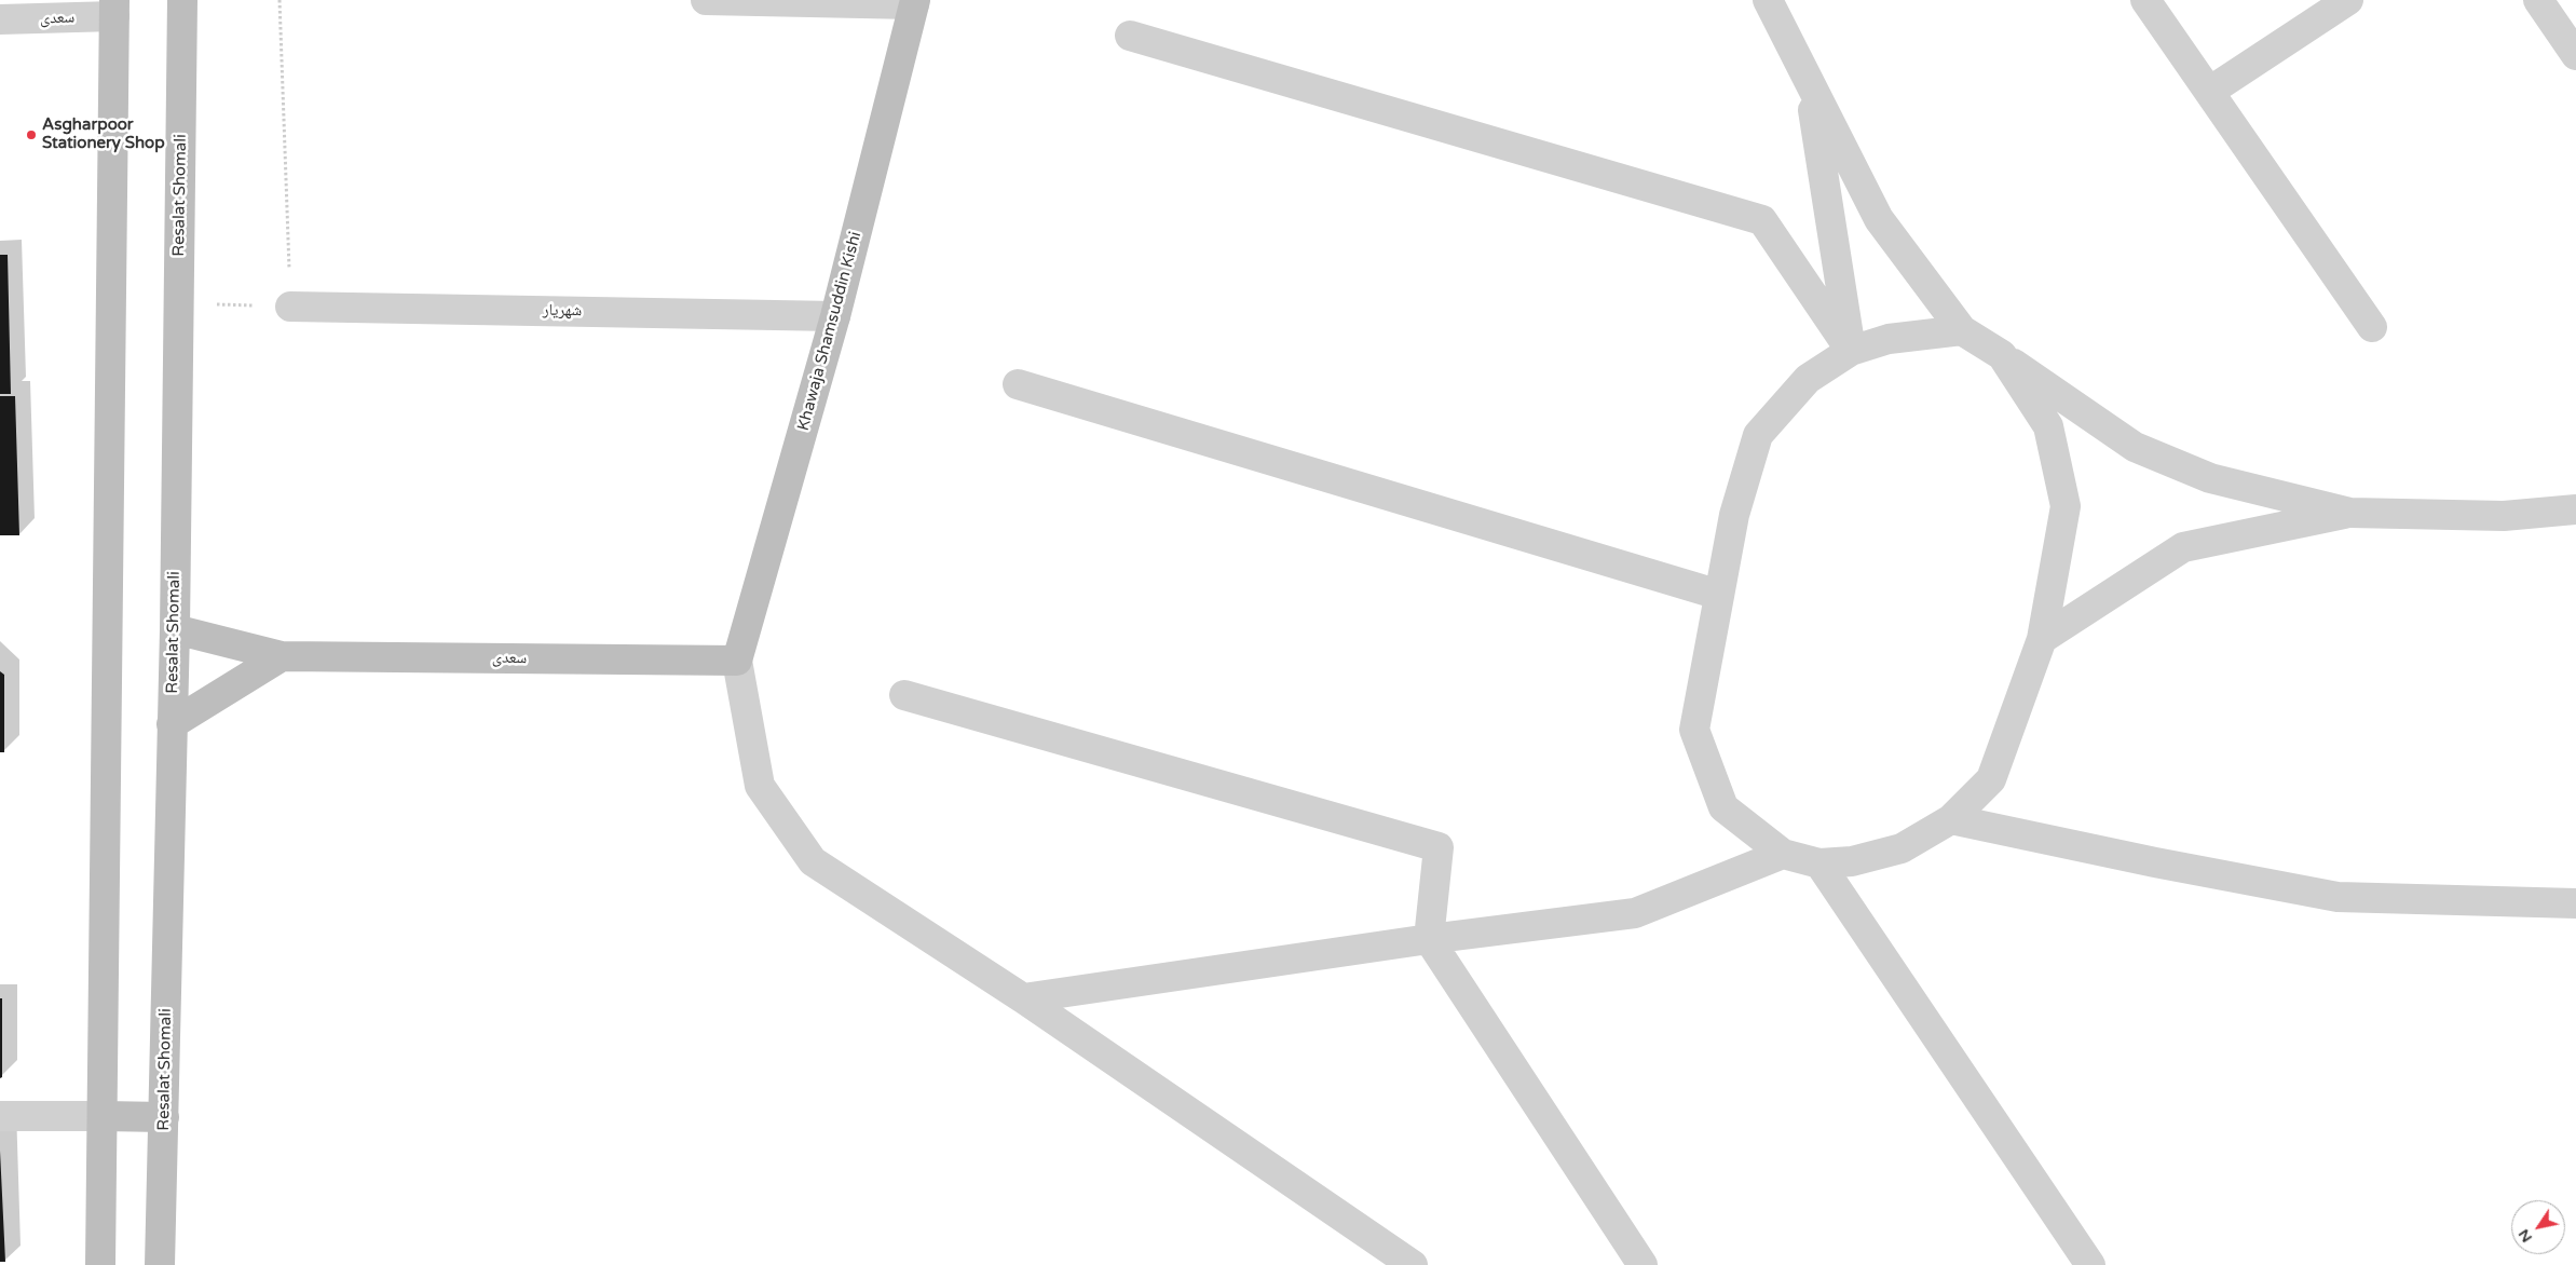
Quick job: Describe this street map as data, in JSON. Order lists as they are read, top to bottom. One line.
{"streets":{"main road":["سعدی","Resalat Shomali","Khawaja Shamsuddin Kishi"],"street":["شهریار"]},"crossings":[["سعدی","Resalat Shomali"],["سعدی","Khawaja Shamsuddin Kishi"],["شهریار","Khawaja Shamsuddin Kishi"]],"places":["Asgharpoor Stationery Shop"],"north":"bottom left"}
